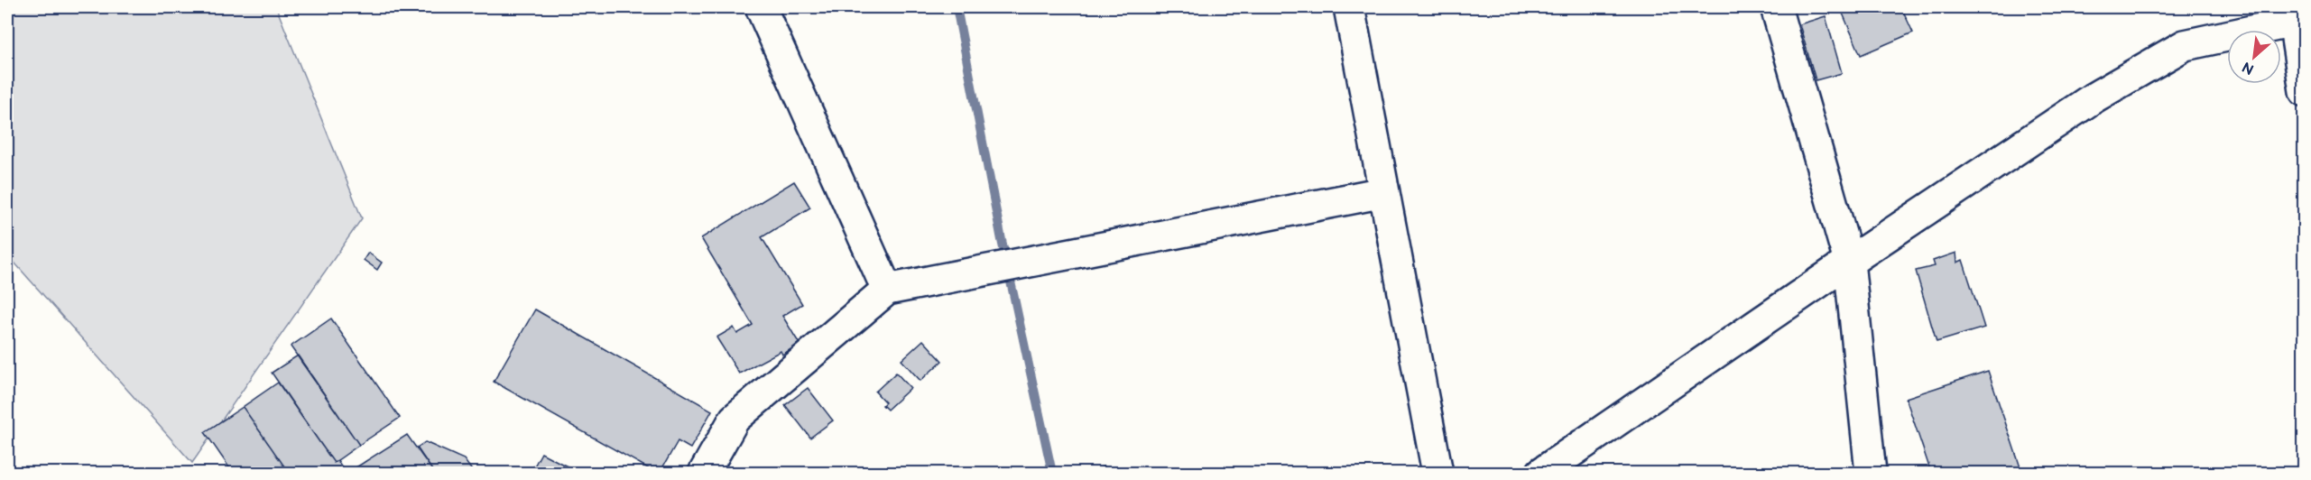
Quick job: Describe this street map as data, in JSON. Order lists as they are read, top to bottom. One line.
{"north":"bottom left"}
